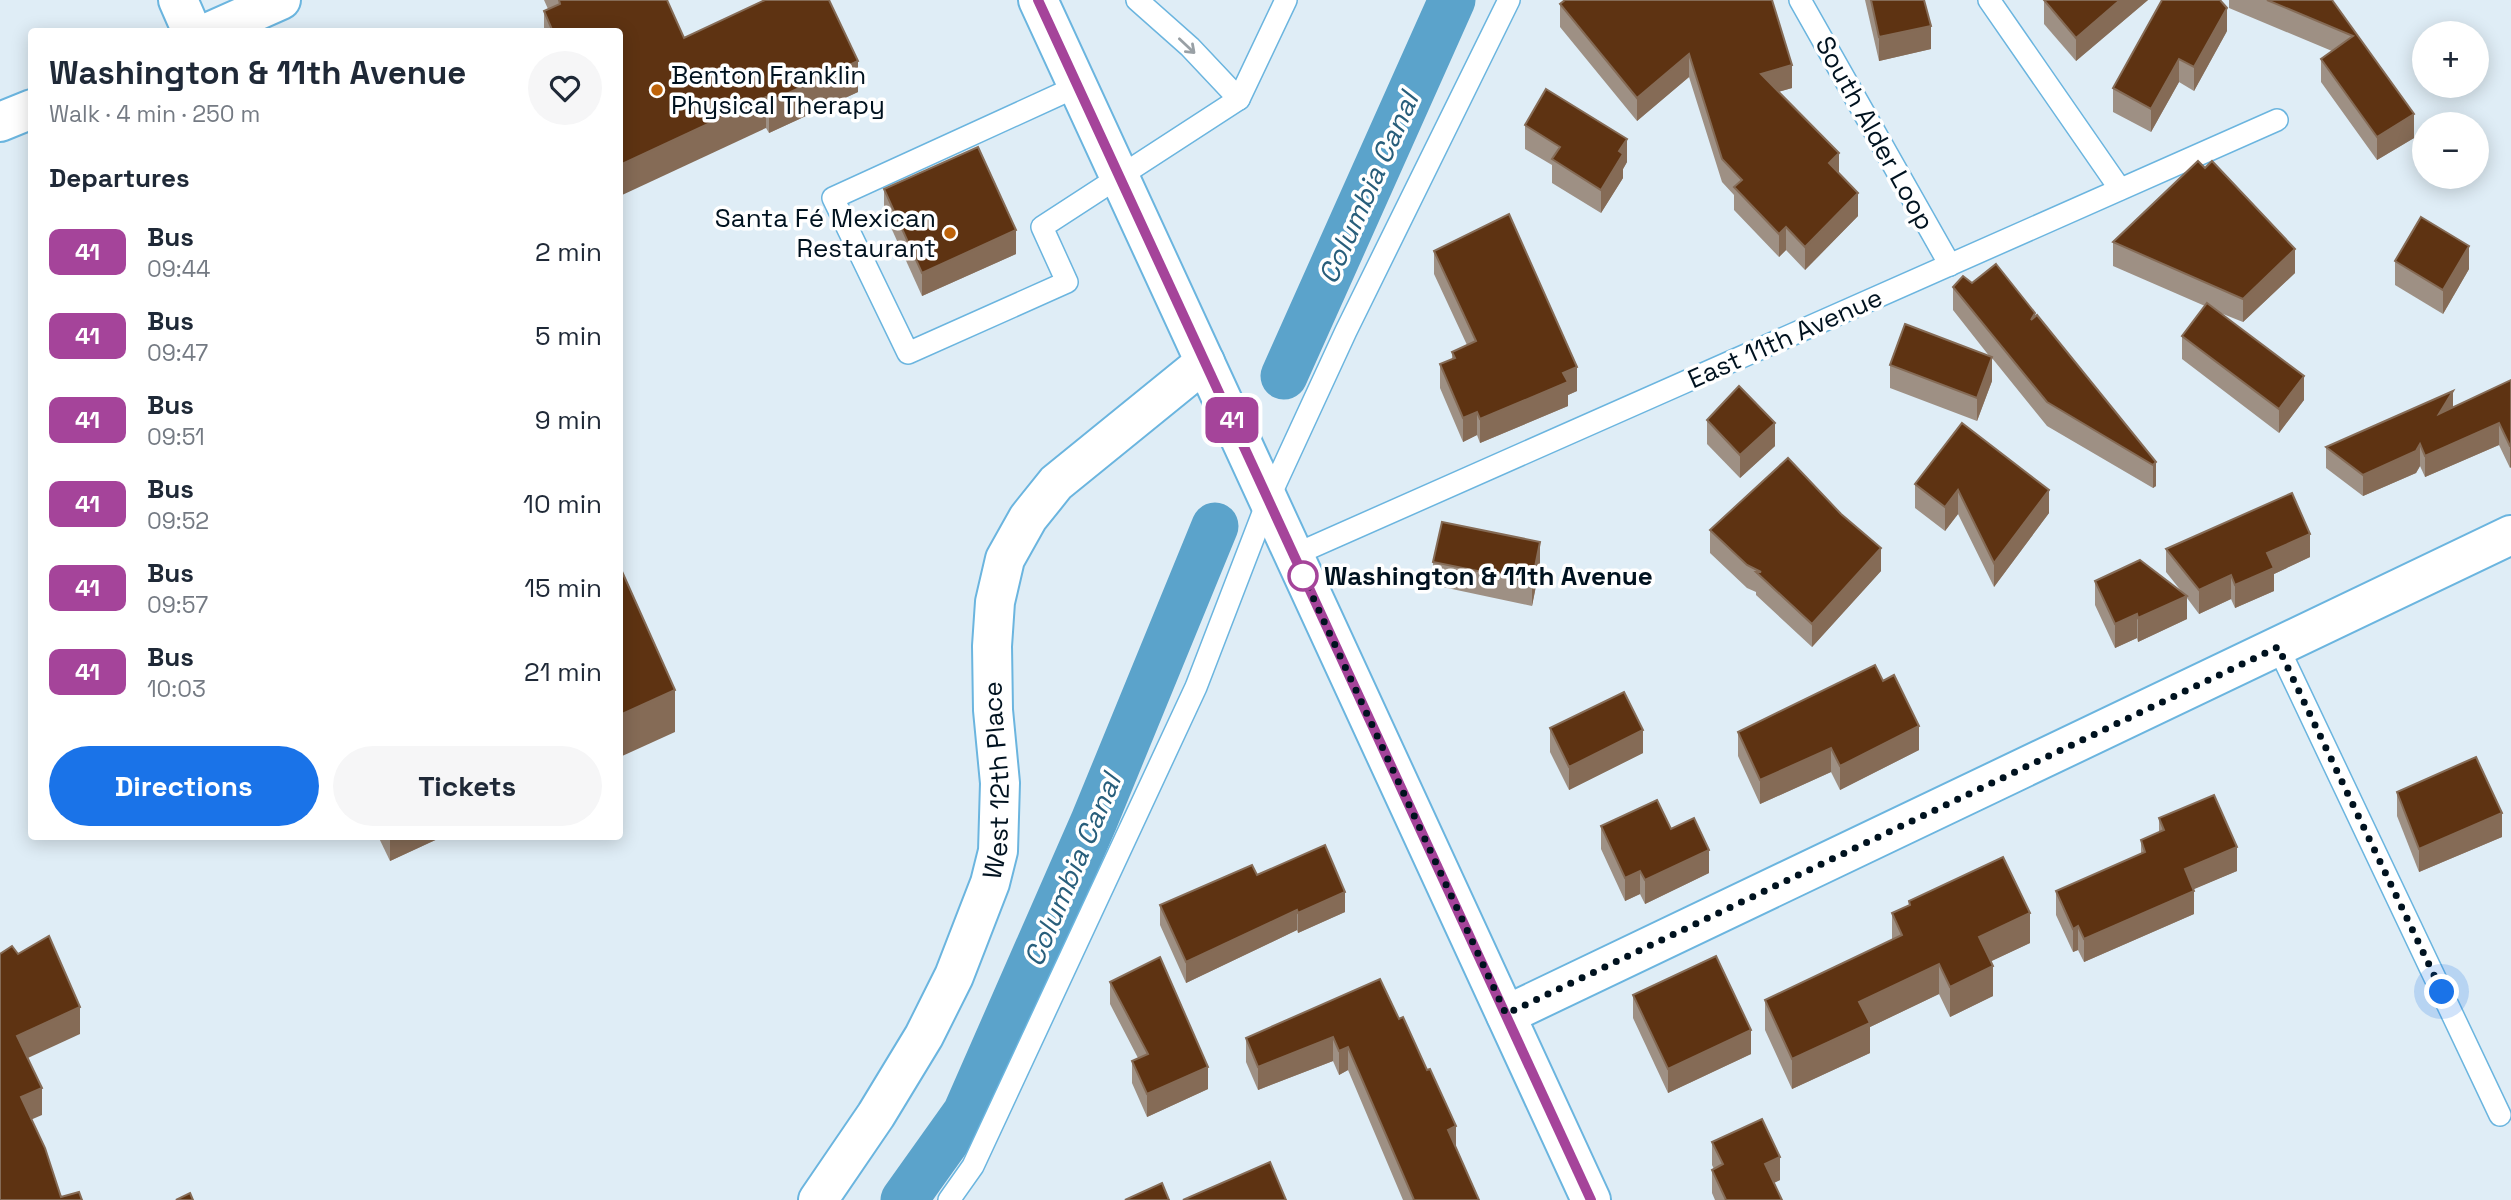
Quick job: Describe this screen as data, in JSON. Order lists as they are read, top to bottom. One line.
{"streets":{"street":["West 12th Place"],"lane":["South Alder Loop","East 11th Avenue"]},"crossings":[["South Alder Loop","East 11th Avenue"]],"water":["Columbia Canal"],"places":["Benton Franklin Physical Therapy","Santa Fé Mexican Restaurant","Washington & 11th Avenue"],"lines":["bus line 41"],"page":{"on_map":"41","map_buttons":["+","−"],"heading":[["Washington & 11th Avenue","Walk · 4 min · 250 m"],"Departures"],"list":[{"mark":"41","name":"Bus","note":"09:44","value":"2 min"},{"mark":"41","name":"Bus","note":"09:47","value":"5 min"},{"mark":"41","name":"Bus","note":"09:51","value":"9 min"},{"mark":"41","name":"Bus","note":"09:52","value":"10 min"},{"mark":"41","name":"Bus","note":"09:57","value":"15 min"},{"mark":"41","name":"Bus","note":"10:03","value":"21 min"}],"buttons":["Directions","Tickets"]}}
